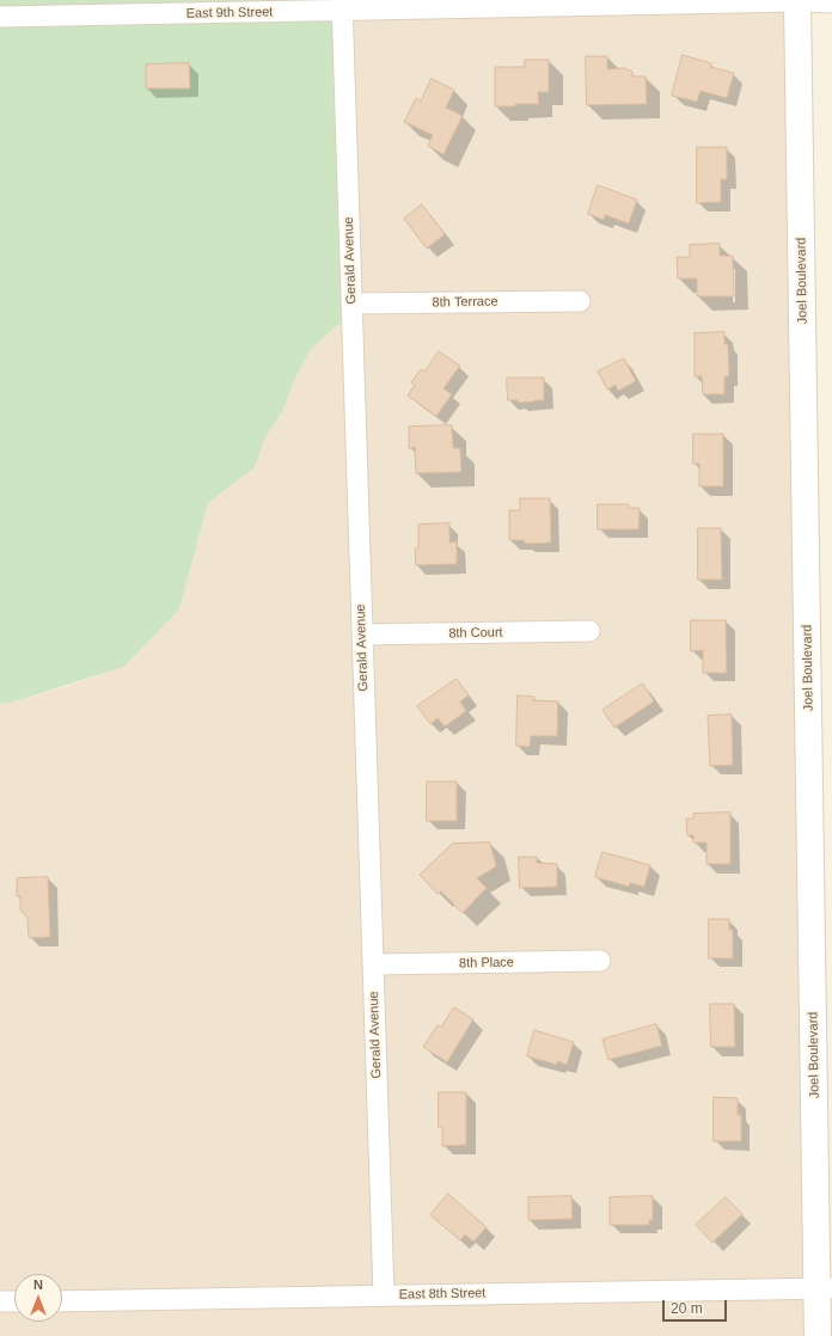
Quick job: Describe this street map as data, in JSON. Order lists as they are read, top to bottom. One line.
{"streets":{"main road":["Joel Boulevard"],"street":["East 9th Street","Gerald Avenue","8th Terrace","8th Court","8th Place","East 8th Street"]},"crossings":[["East 9th Street","Gerald Avenue"],["East 9th Street","Joel Boulevard"],["Gerald Avenue","8th Terrace"],["Gerald Avenue","8th Court"],["Gerald Avenue","8th Place"],["Gerald Avenue","East 8th Street"],["Joel Boulevard","East 8th Street"]],"scale_bar":"20 m","north":"top"}
